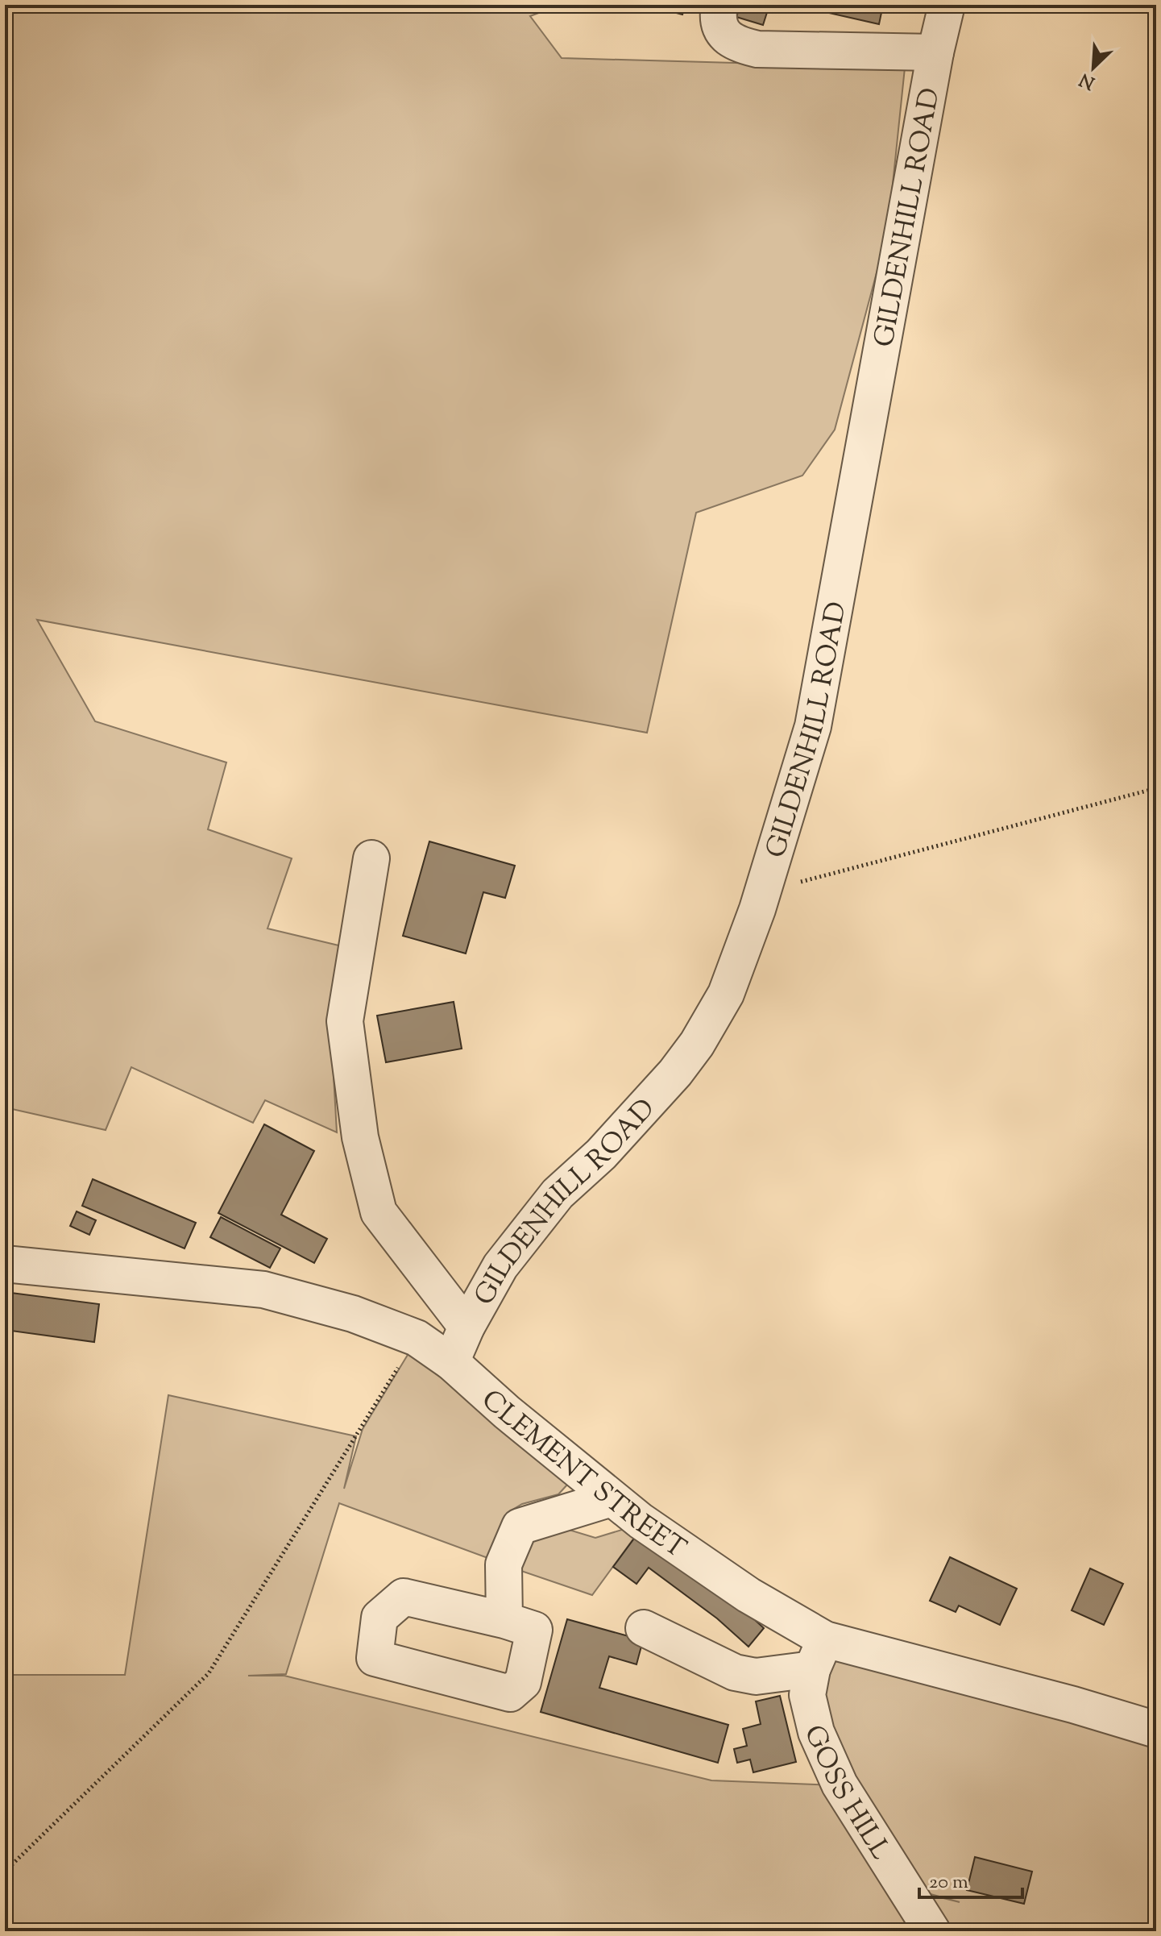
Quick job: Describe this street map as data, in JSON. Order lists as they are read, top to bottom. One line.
{"streets":{"street":["GILDENHILL ROAD","CLEMENT STREET","GOSS HILL"]},"crossings":[["GILDENHILL ROAD","CLEMENT STREET"],["CLEMENT STREET","GOSS HILL"]],"scale_bar":"20 m","north":"bottom left"}
